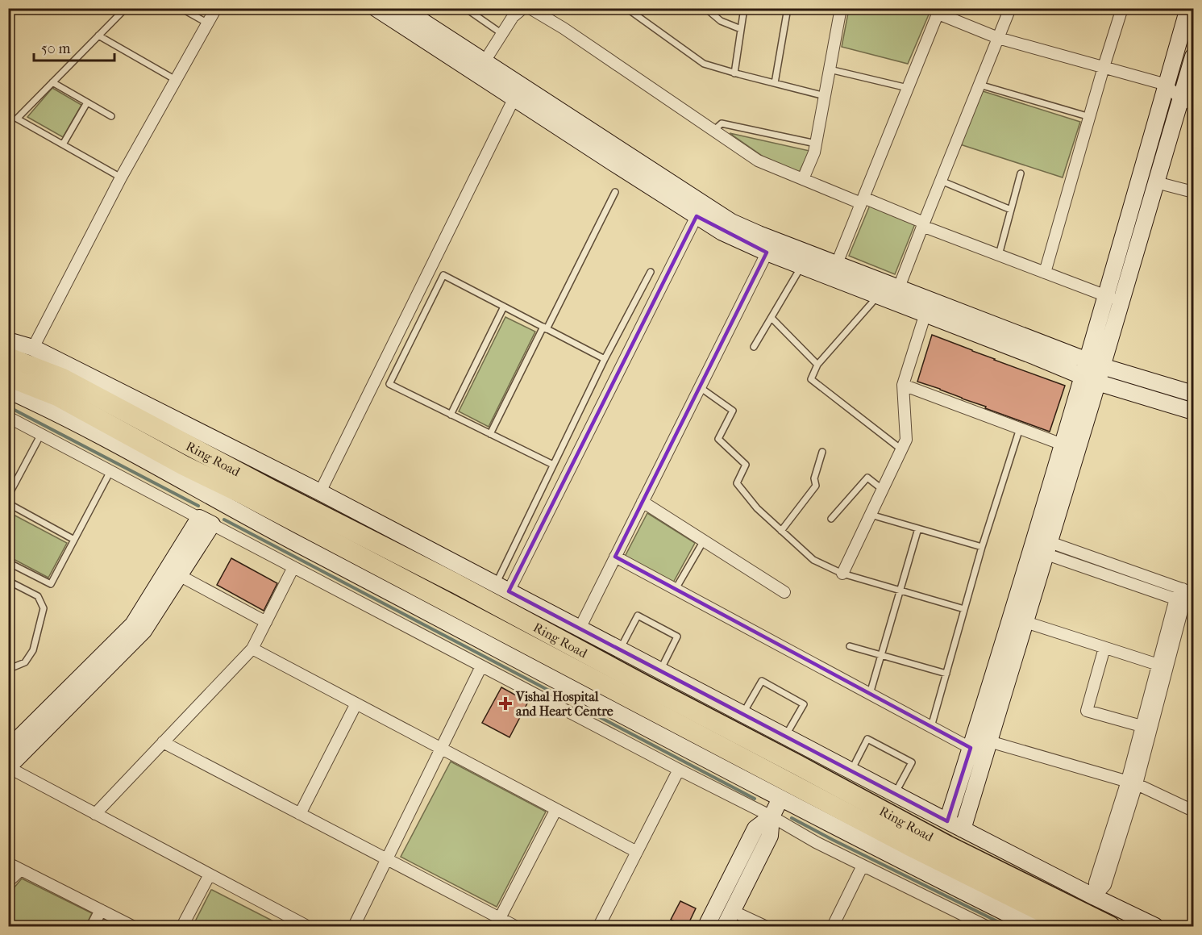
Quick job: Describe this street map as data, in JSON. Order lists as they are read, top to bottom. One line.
{"streets":{"highway":["Ring Road"]},"places":{"health":["Vishal Hospital and Heart Centre"]},"scale_bar":"50 m"}
